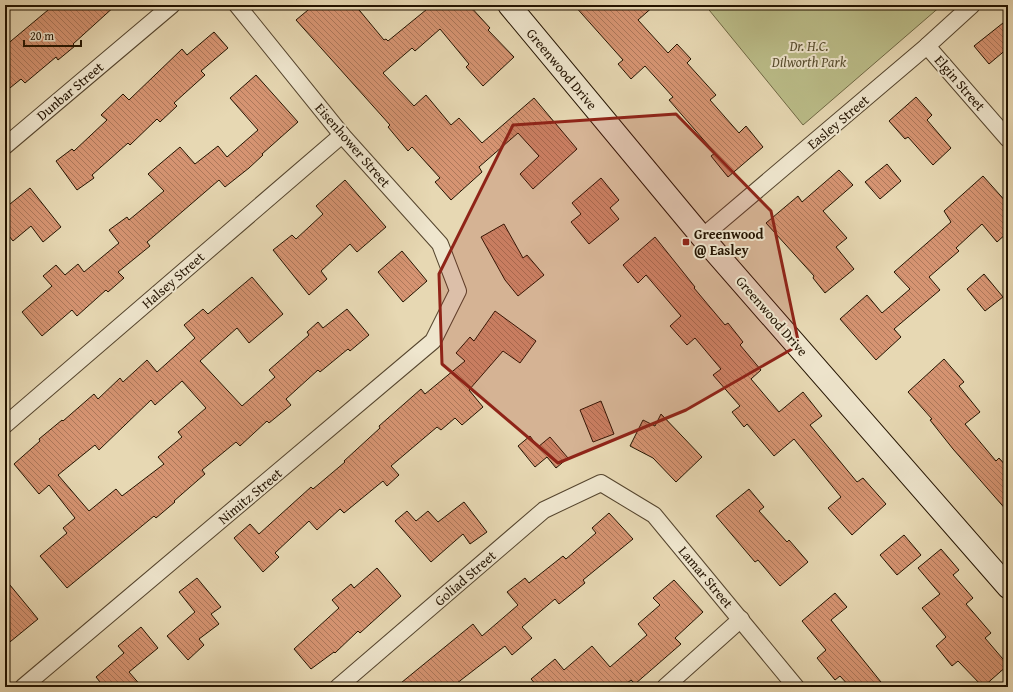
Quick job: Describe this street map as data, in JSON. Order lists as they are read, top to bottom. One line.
{"streets":{"main road":["Greenwood Drive"],"street":["Elgin Street","Dunbar Street","Easley Street","Eisenhower Street","Halsey Street","Nimitz Street","Lamar Street","Goliad Street"]},"crossings":[["Greenwood Drive","Easley Street"],["Elgin Street","Easley Street"],["Eisenhower Street","Halsey Street"],["Eisenhower Street","Nimitz Street"],["Lamar Street","Goliad Street"]],"parks":["Dr. H.C. Dilworth Park"],"places":{"transit":["Greenwood @ Easley"]},"scale_bar":"20 m"}
